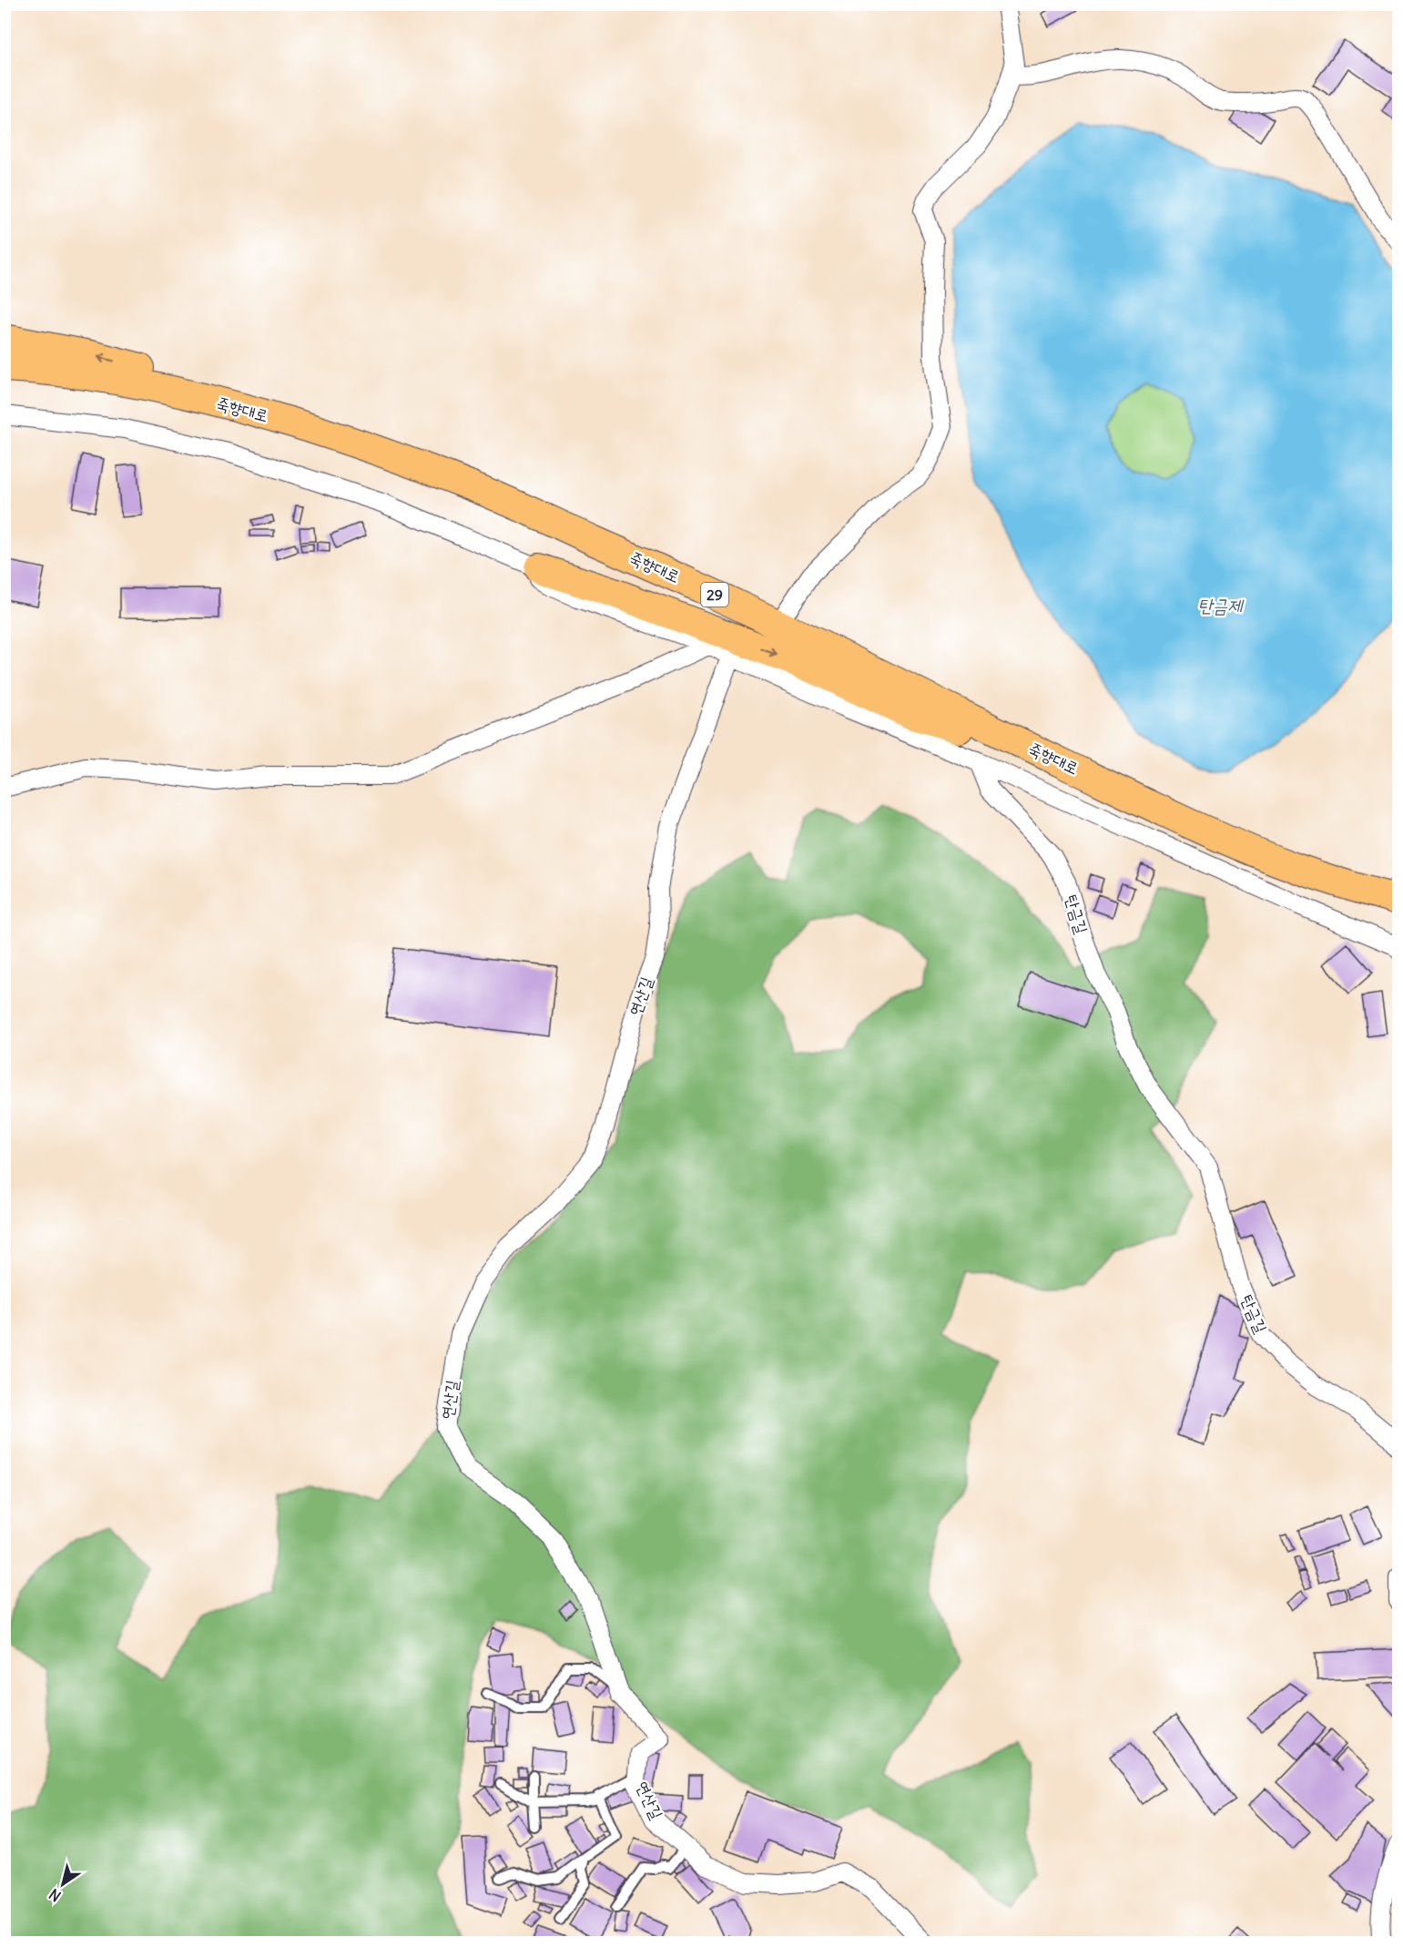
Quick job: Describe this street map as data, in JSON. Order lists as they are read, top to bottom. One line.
{"streets":{"main road":["죽향대로","29"],"street":["탄금길","연산길"]},"water":["탄금제"],"north":"bottom left"}
